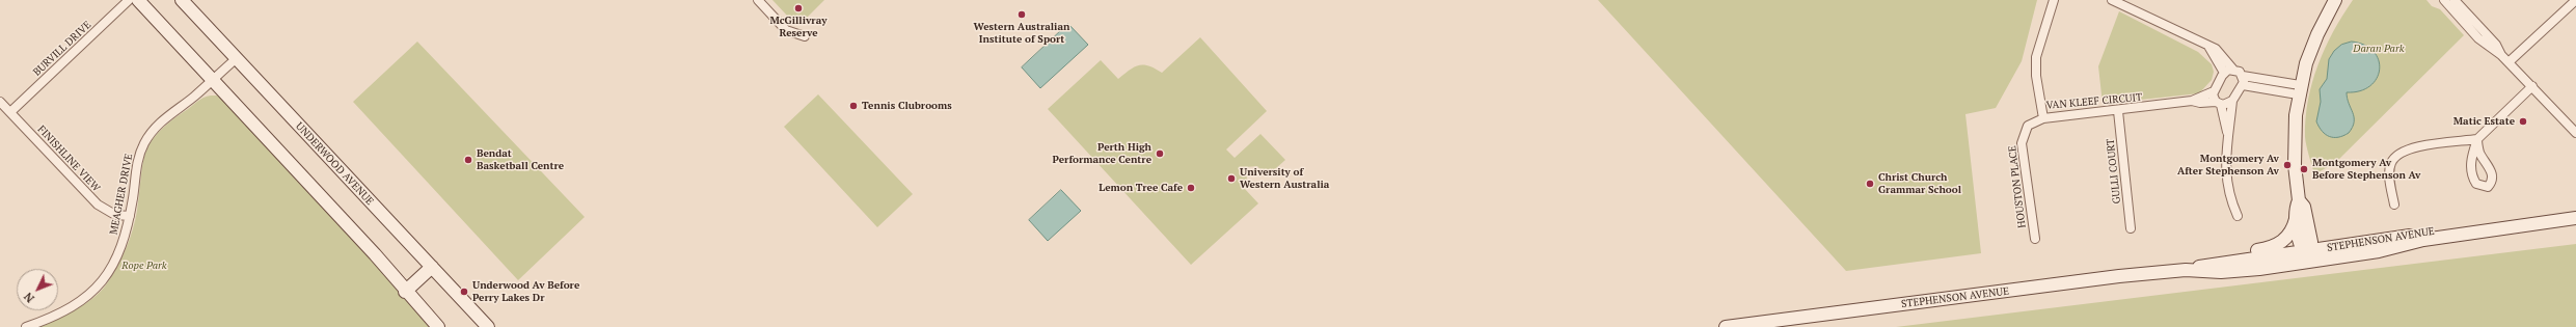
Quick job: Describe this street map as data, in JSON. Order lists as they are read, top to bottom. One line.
{"streets":{"main road":["UNDERWOOD AVENUE","STEPHENSON AVENUE"],"street":["BURVILL DRIVE","VAN KLEEF CIRCUIT","FINISHLINE VIEW","GULLI COURT","HOUSTON PLACE","MEAGHER DRIVE"]},"crossings":[["BURVILL DRIVE","FINISHLINE VIEW"],["VAN KLEEF CIRCUIT","GULLI COURT"],["VAN KLEEF CIRCUIT","HOUSTON PLACE"],["FINISHLINE VIEW","MEAGHER DRIVE"],["UNDERWOOD AVENUE","MEAGHER DRIVE"]],"parks":["Daran Park","Rope Park"],"places":["McGillivray Reserve","Western Australian Institute of Sport","Tennis Clubrooms","Matic Estate","Perth High Performance Centre","Bendat Basketball Centre","Montgomery Av After Stephenson Av","Montgomery Av Before Stephenson Av","University of Western Australia","Christ Church Grammar School","Lemon Tree Cafe","Underwood Av Before Perry Lakes Dr"],"north":"bottom left"}
